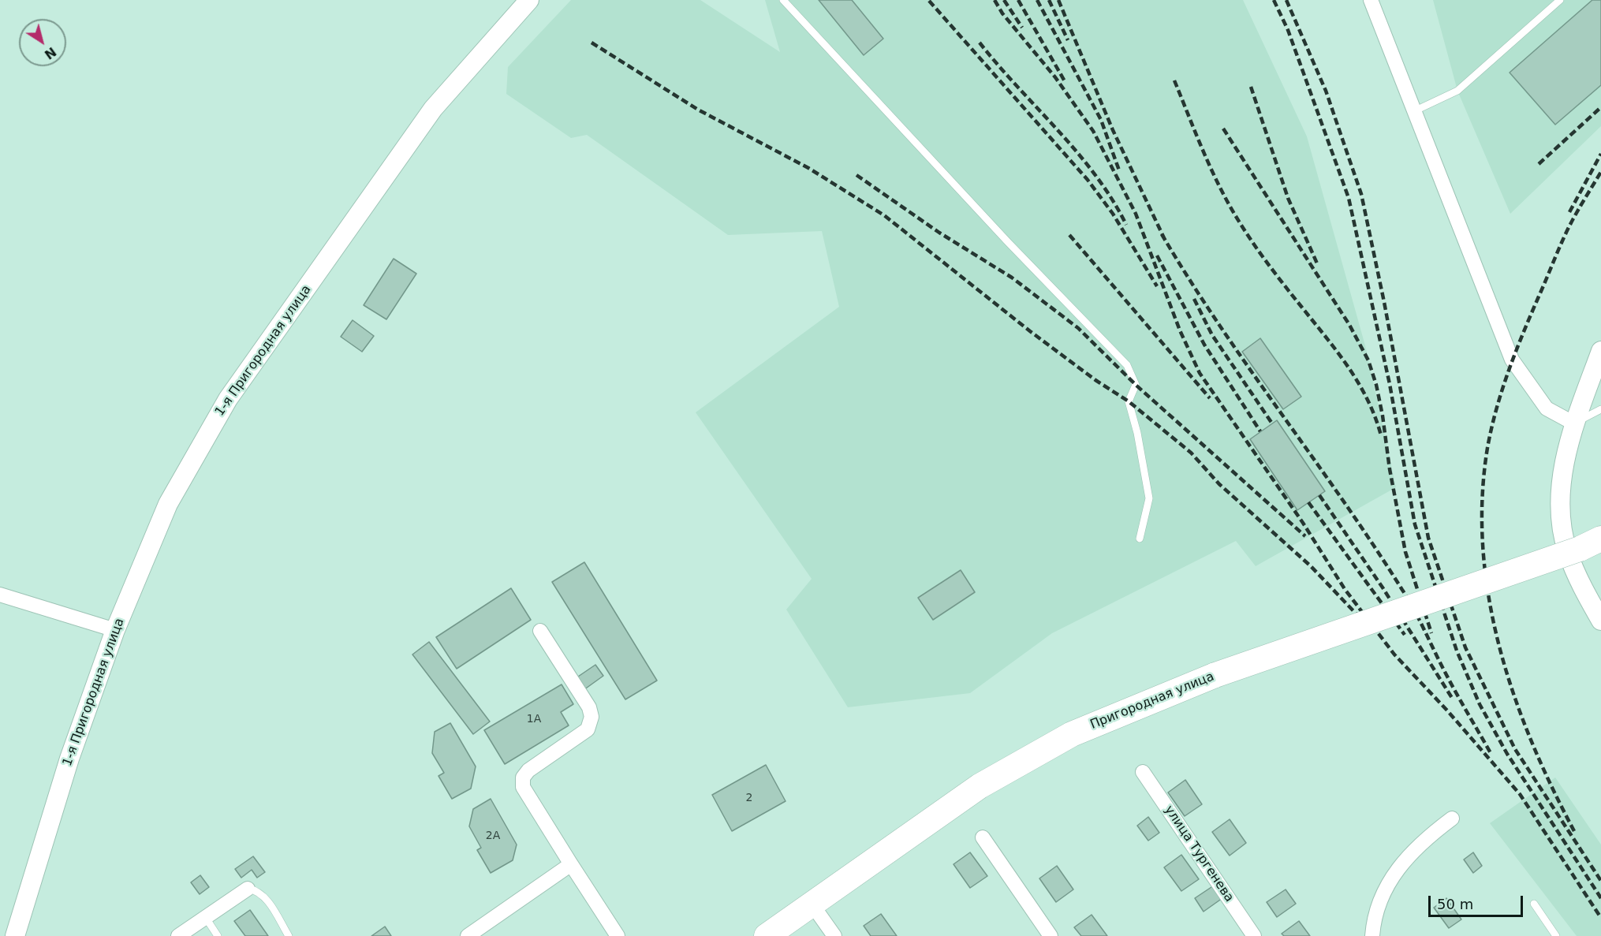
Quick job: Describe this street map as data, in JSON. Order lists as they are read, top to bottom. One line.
{"streets":{"highway":["Пригородная улица"],"street":["1-я Пригородная улица","улица Тургенева"]},"house_numbers":["1А","2","2А"],"scale_bar":"50 m","north":"bottom right"}
